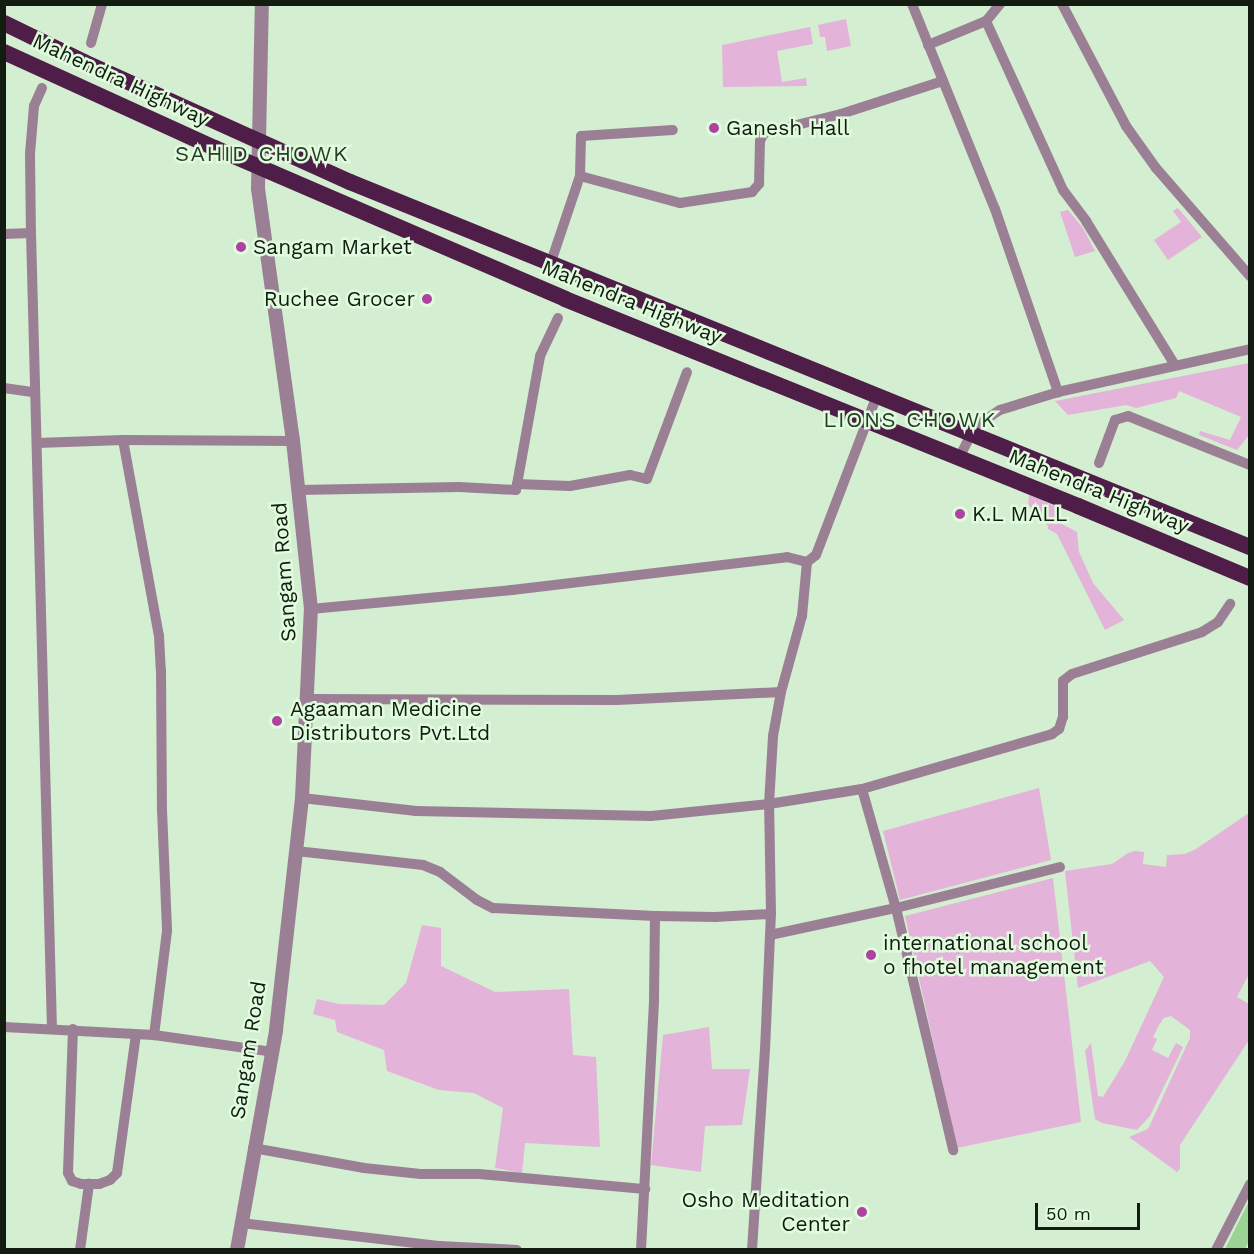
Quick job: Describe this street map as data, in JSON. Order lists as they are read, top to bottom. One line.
{"streets":{"highway":["Mahendra Highway"],"street":["Sangam Road"]},"crossings":[["Mahendra Highway","Sangam Road"]],"districts":["SAHID CHOWK","LIONS CHOWK"],"places":["Ganesh Hall","Sangam Market","Ruchee Grocer","K.L MALL","Agaaman Medicine Distributors Pvt.Ltd","international school o fhotel management","Osho Meditation Center"],"scale_bar":"50 m"}
